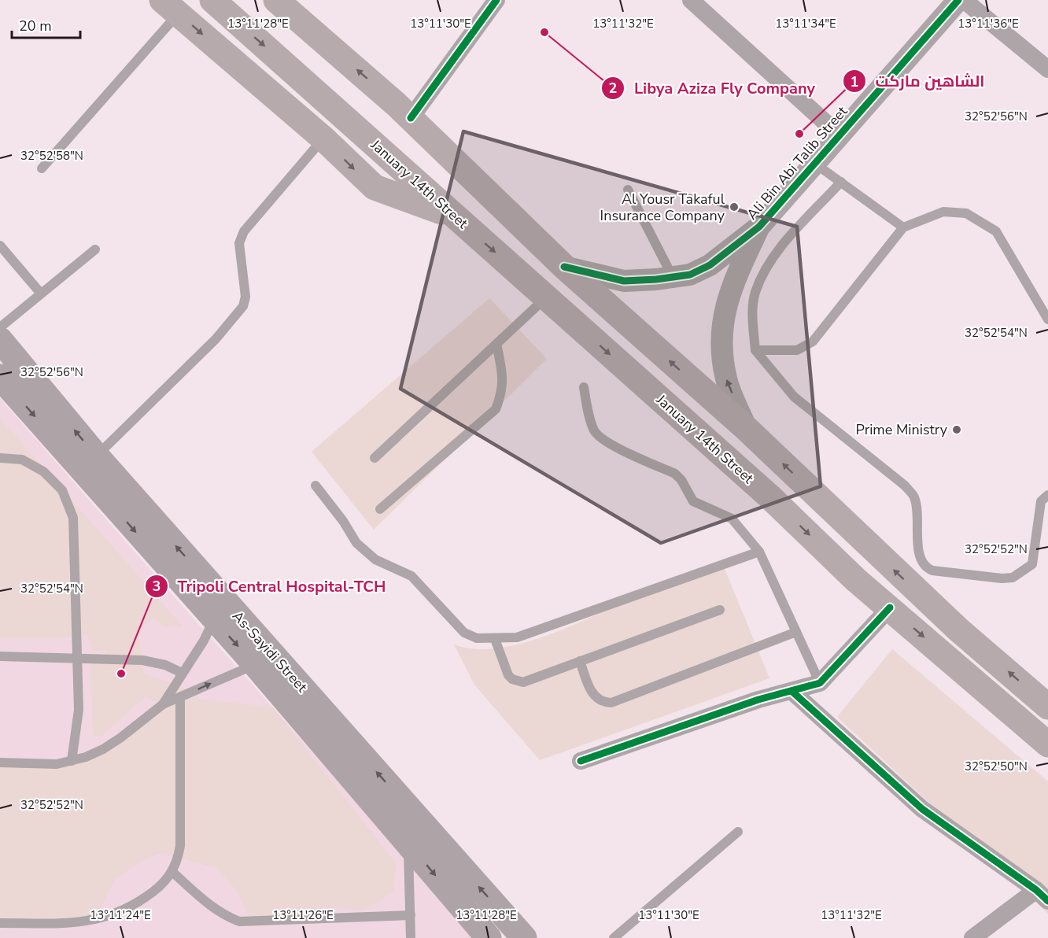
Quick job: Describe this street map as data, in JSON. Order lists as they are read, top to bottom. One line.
{"streets":{"highway":["January 14th Street"],"main road":["As-Sayidi Street"],"street":["Ali Bin Abi Talib Street"]},"places":["Libya Aziza Fly Company","الشاهين ماركت","Al Yousr Takaful Insurance Company","Prime Ministry","Tripoli Central Hospital-TCH"],"scale_bar":"20 m","coordinates":["13°11'28\"E","13°11'30\"E","13°11'32\"E","13°11'34\"E","13°11'36\"E","32°52'56\"N","32°52'58\"N","32°52'54\"N","32°52'52\"N","32°52'50\"N","13°11'24\"E","13°11'26\"E"]}
